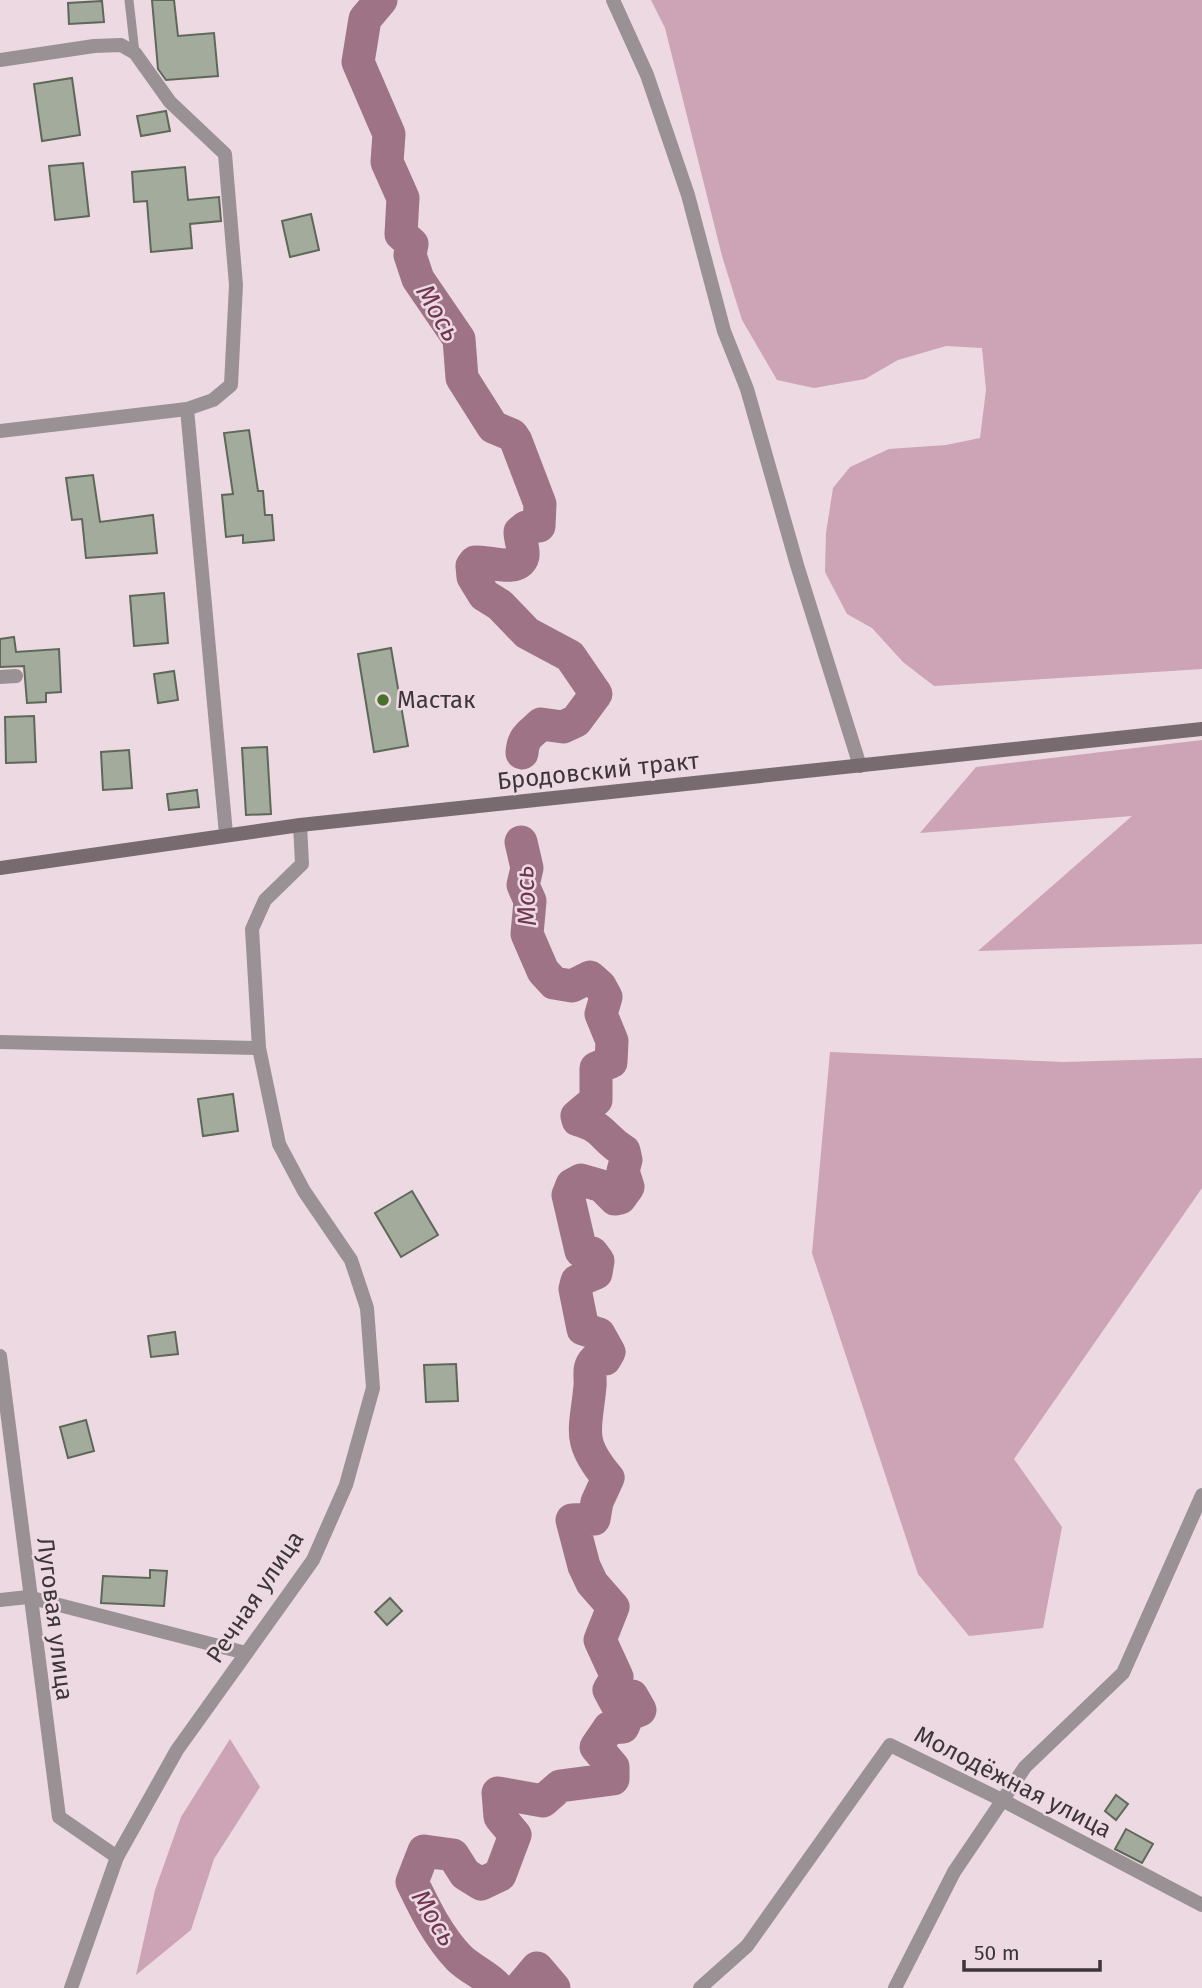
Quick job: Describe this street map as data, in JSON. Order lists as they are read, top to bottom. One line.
{"streets":{"main road":["Бродовский тракт"],"street":["Речная улица","Луговая улица","Молодёжная улица"]},"crossings":[["Бродовский тракт","Речная улица"],["Речная улица","Луговая улица"]],"water":["Мось"],"places":["Мастак"],"scale_bar":"50 m"}
